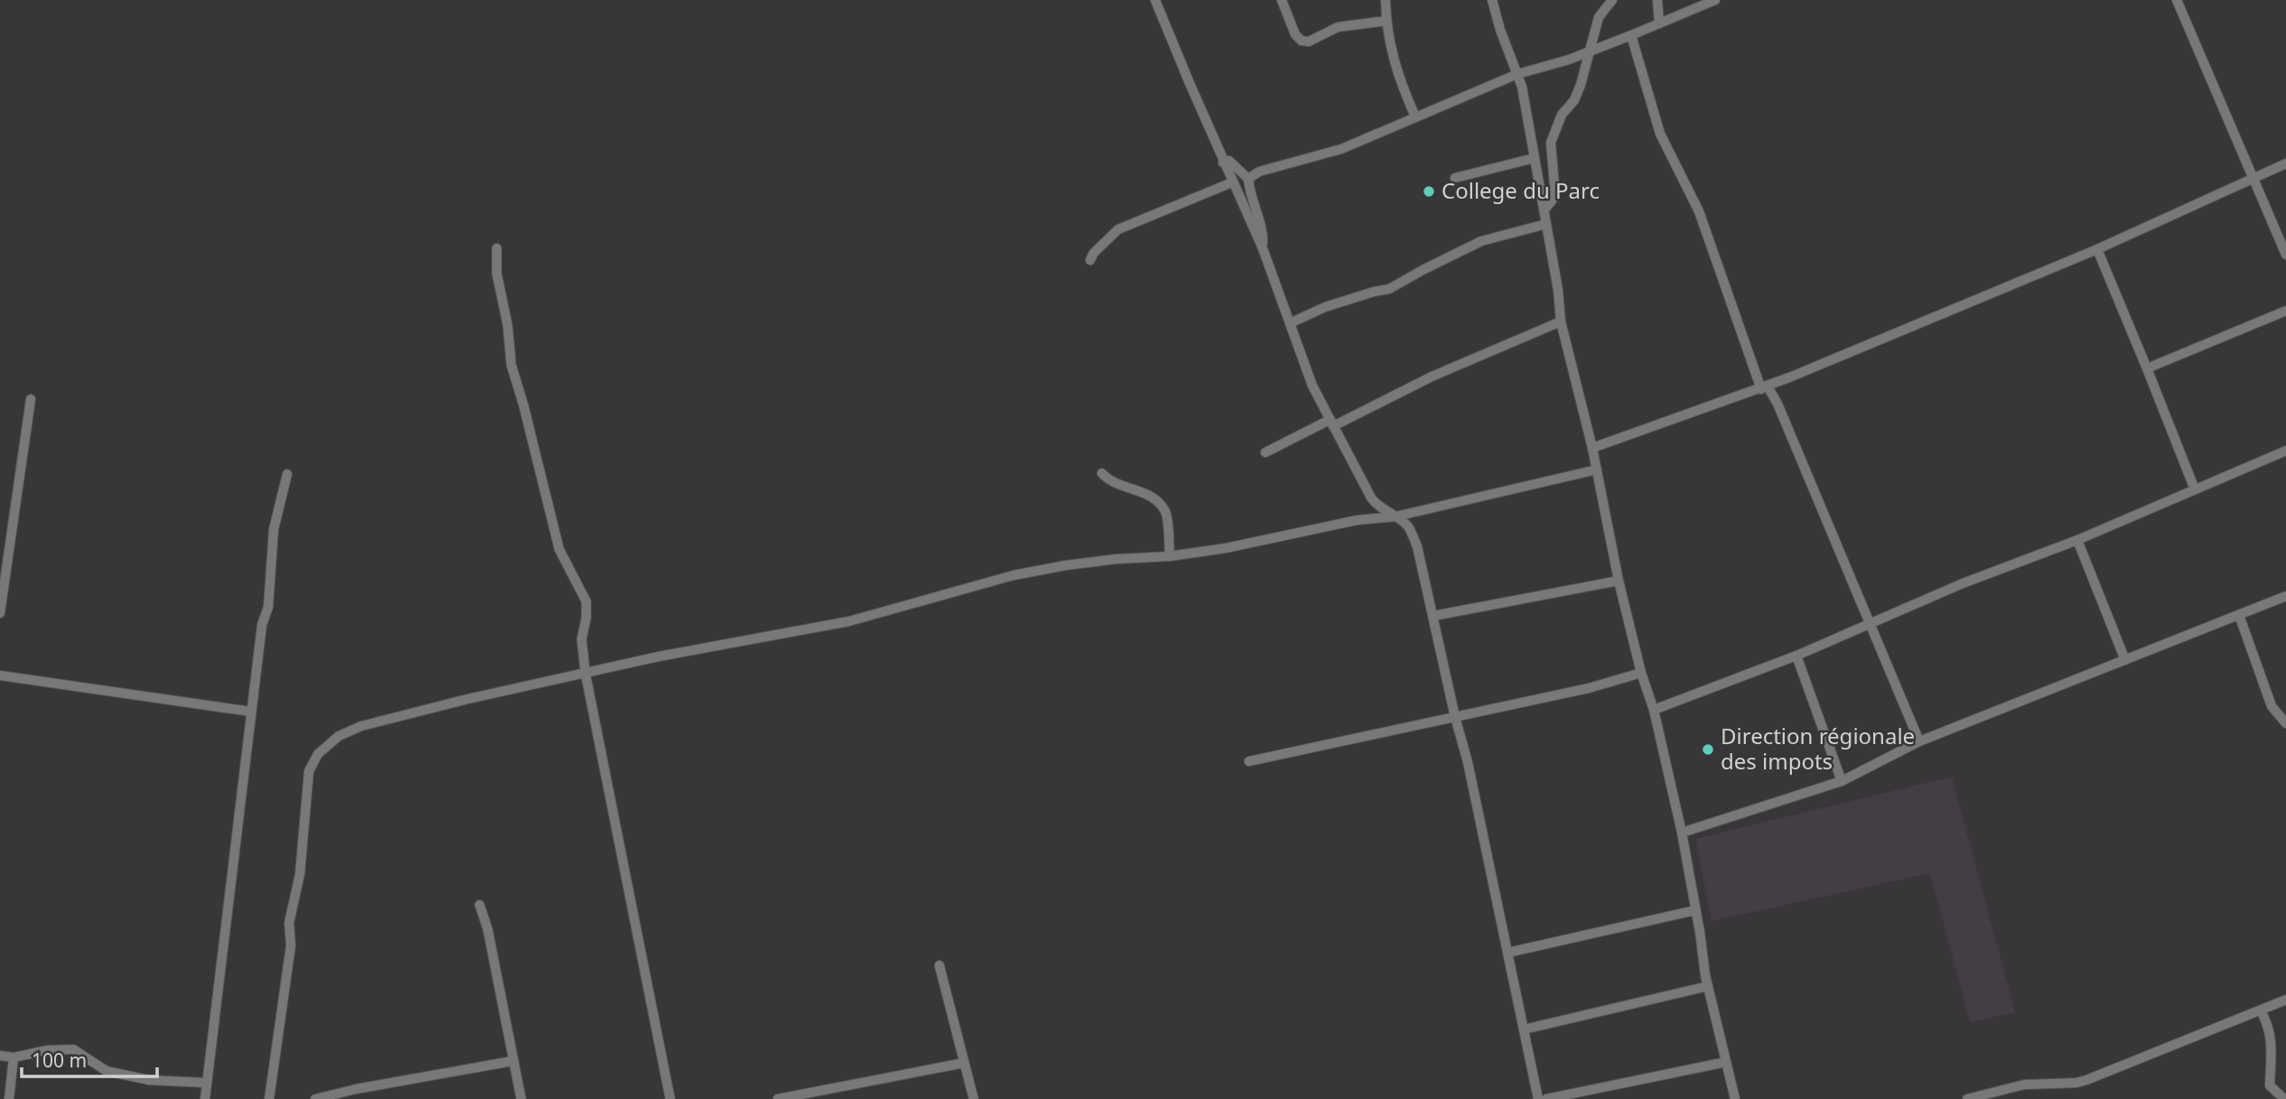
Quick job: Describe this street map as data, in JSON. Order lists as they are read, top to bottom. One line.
{"places":["College du Parc","Direction régionale des impots"],"scale_bar":"100 m"}
